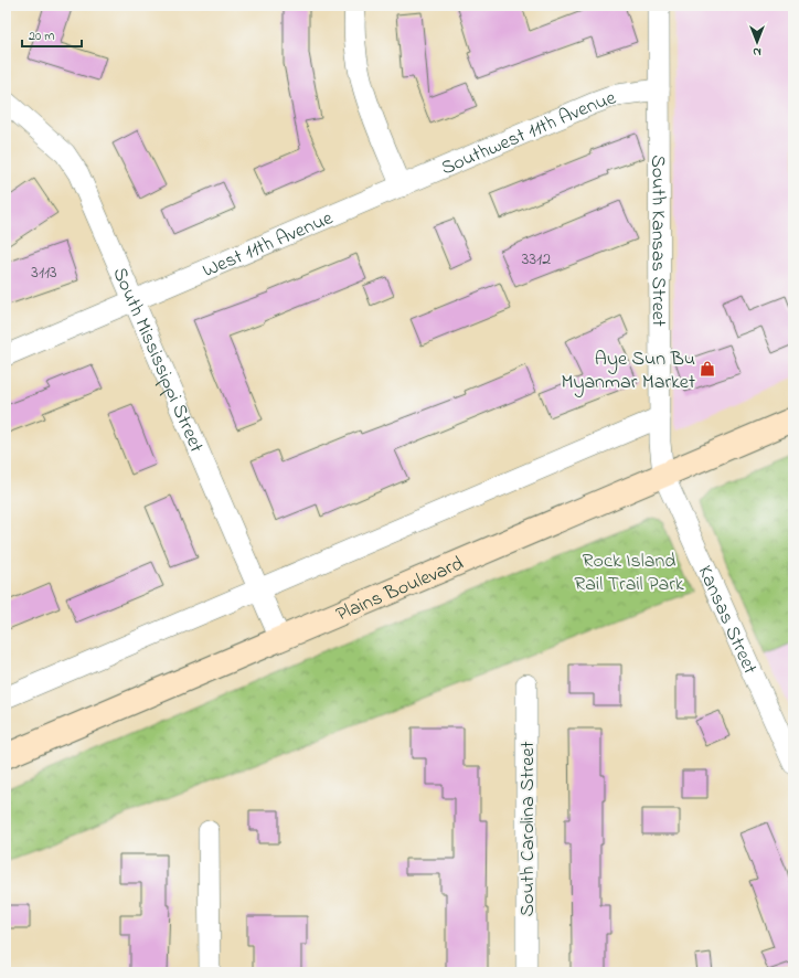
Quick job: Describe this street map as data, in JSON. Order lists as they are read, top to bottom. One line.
{"streets":{"main road":["Plains Boulevard"],"street":["Southwest 11th Avenue","South Kansas Street","West 11th Avenue","South Mississippi Street","Kansas Street","South Carolina Street"]},"crossings":[["Southwest 11th Avenue","South Kansas Street"],["Southwest 11th Avenue","West 11th Avenue"],["South Kansas Street","Plains Boulevard"],["South Kansas Street","Kansas Street"],["West 11th Avenue","South Mississippi Street"],["South Mississippi Street","Plains Boulevard"],["Plains Boulevard","Kansas Street"]],"parks":["Rock Island Rail Trail Park"],"places":{"shop":["Aye Sun Bu Myanmar Market"]},"house_numbers":["3312","3113"],"scale_bar":"20 m","north":"bottom"}
